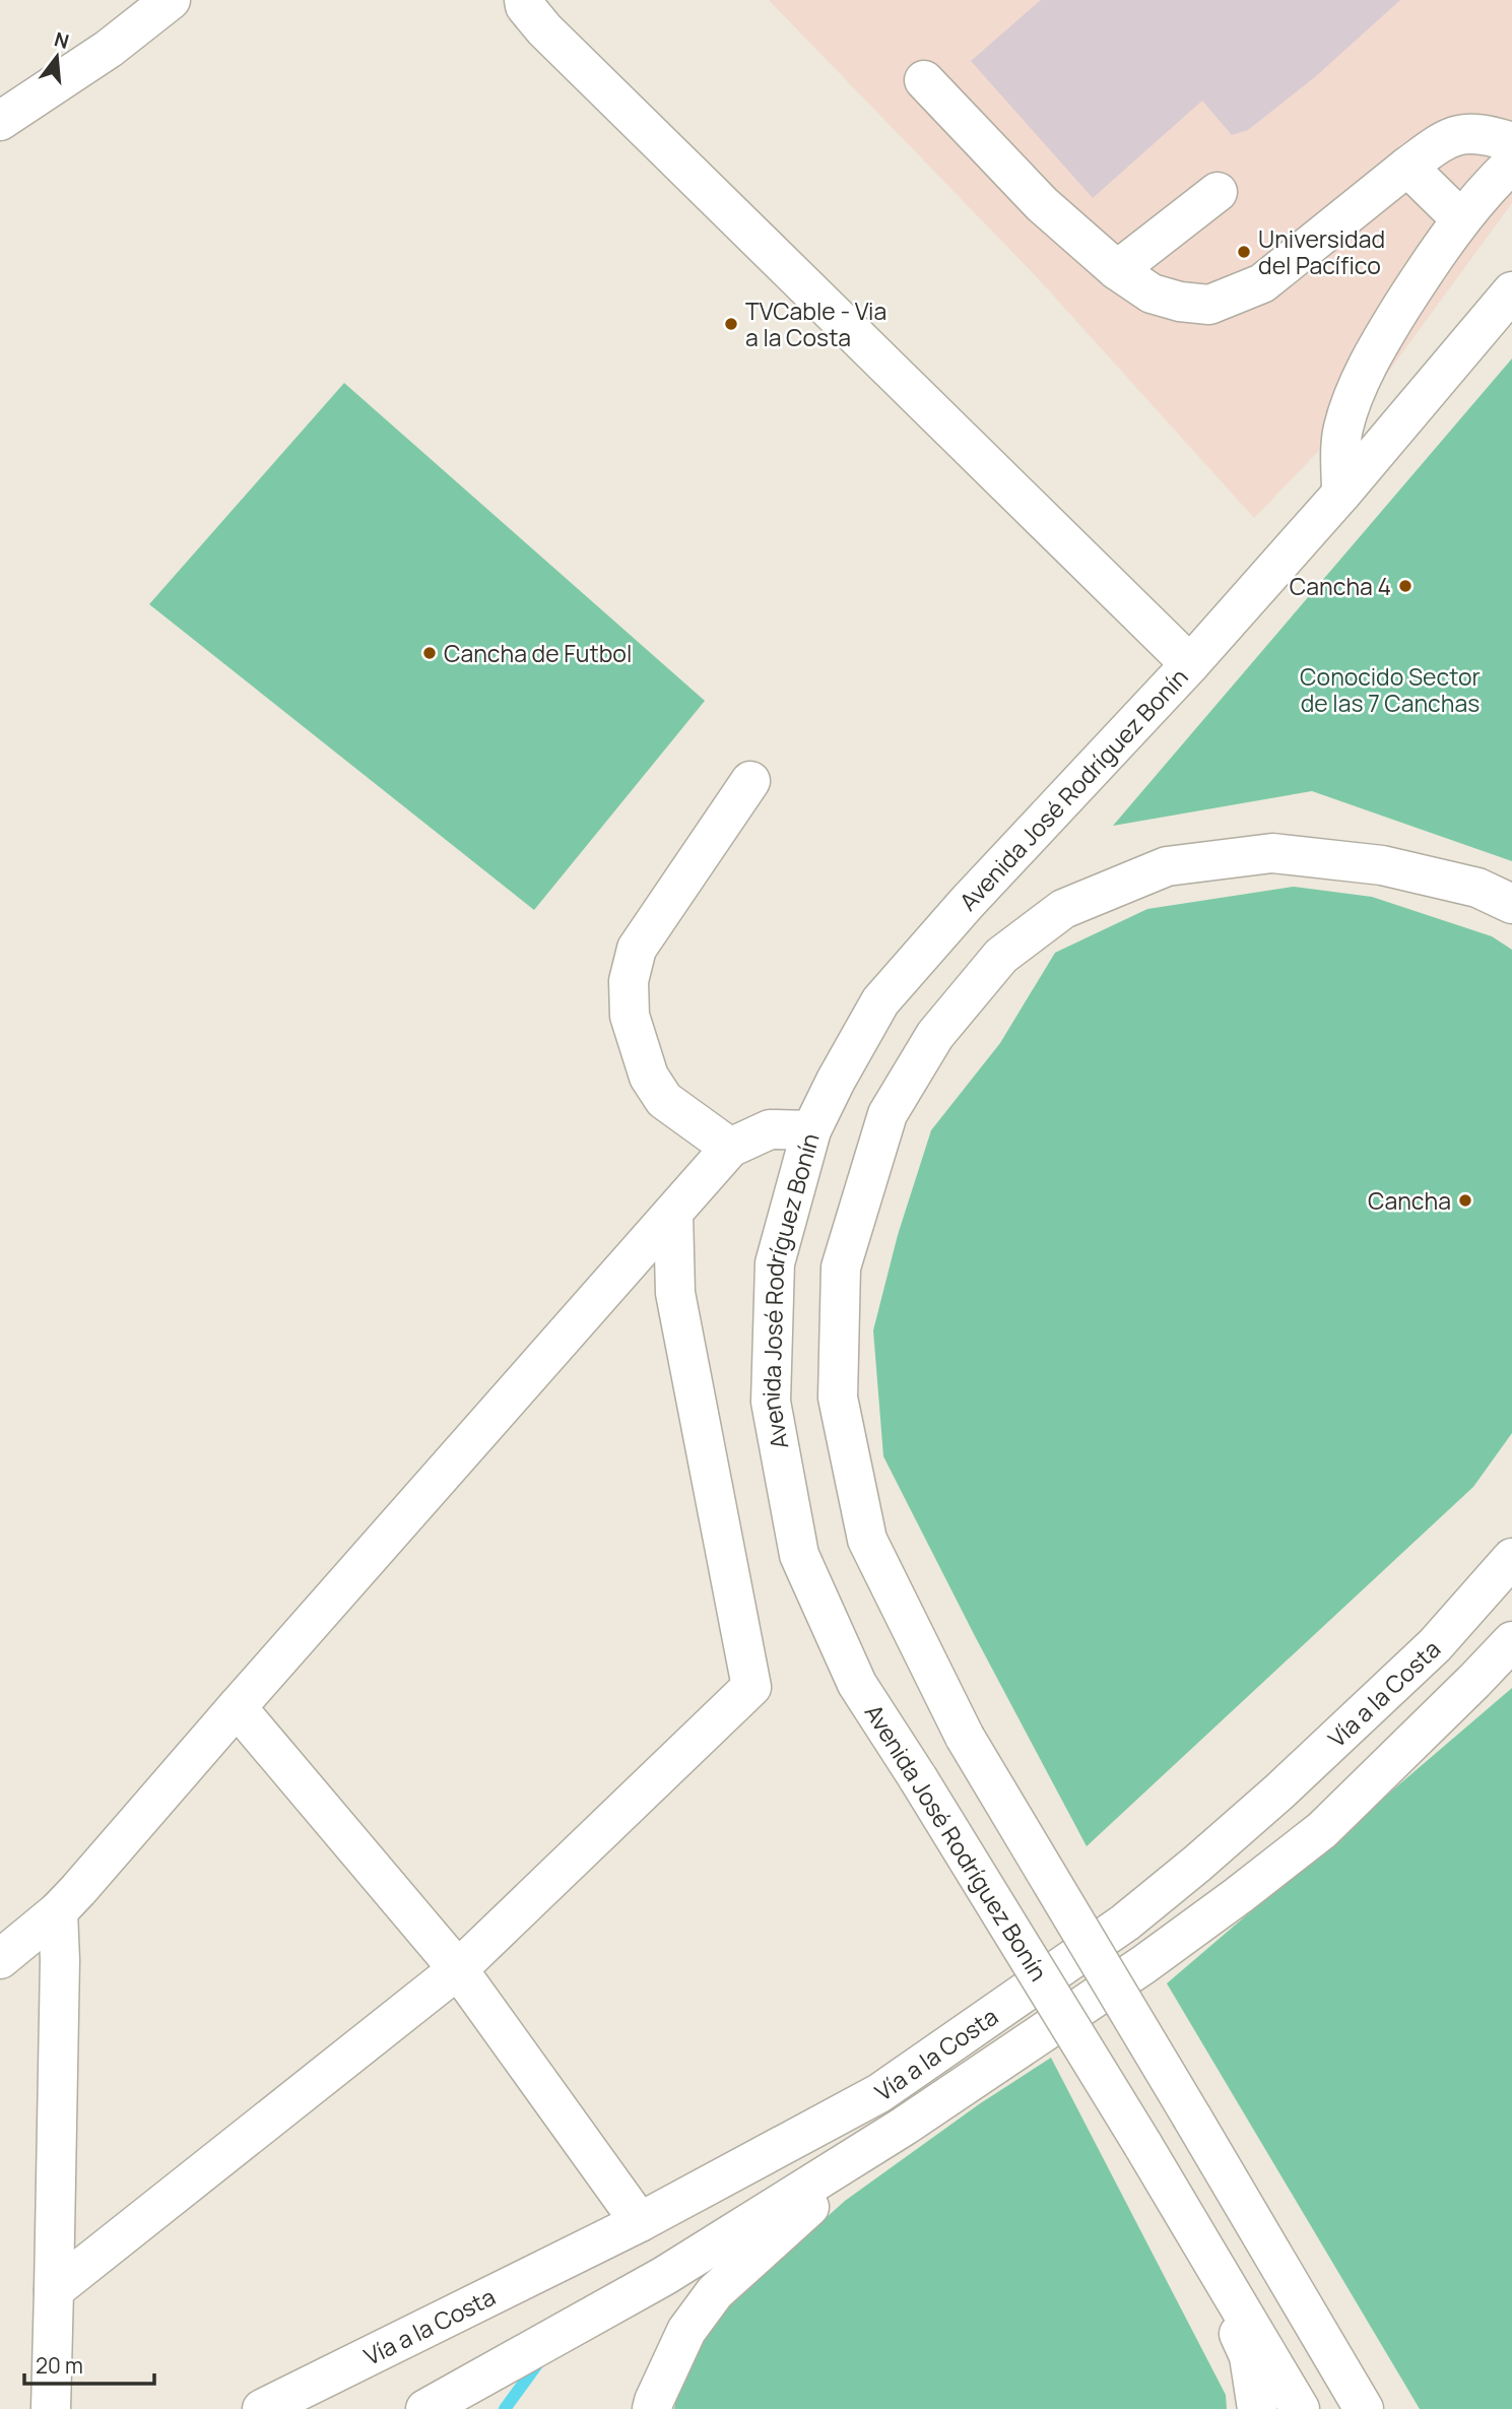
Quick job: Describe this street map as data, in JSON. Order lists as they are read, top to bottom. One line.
{"streets":{"main road":["Avenida José Rodríguez Bonín","Vía a la Costa"]},"parks":["Conocido Sector de las 7 Canchas"],"places":["Universidad del Pacífico","TVCable - Via a la Costa","Cancha 4","Cancha de Futbol","Cancha"],"scale_bar":"20 m","north":"top"}
